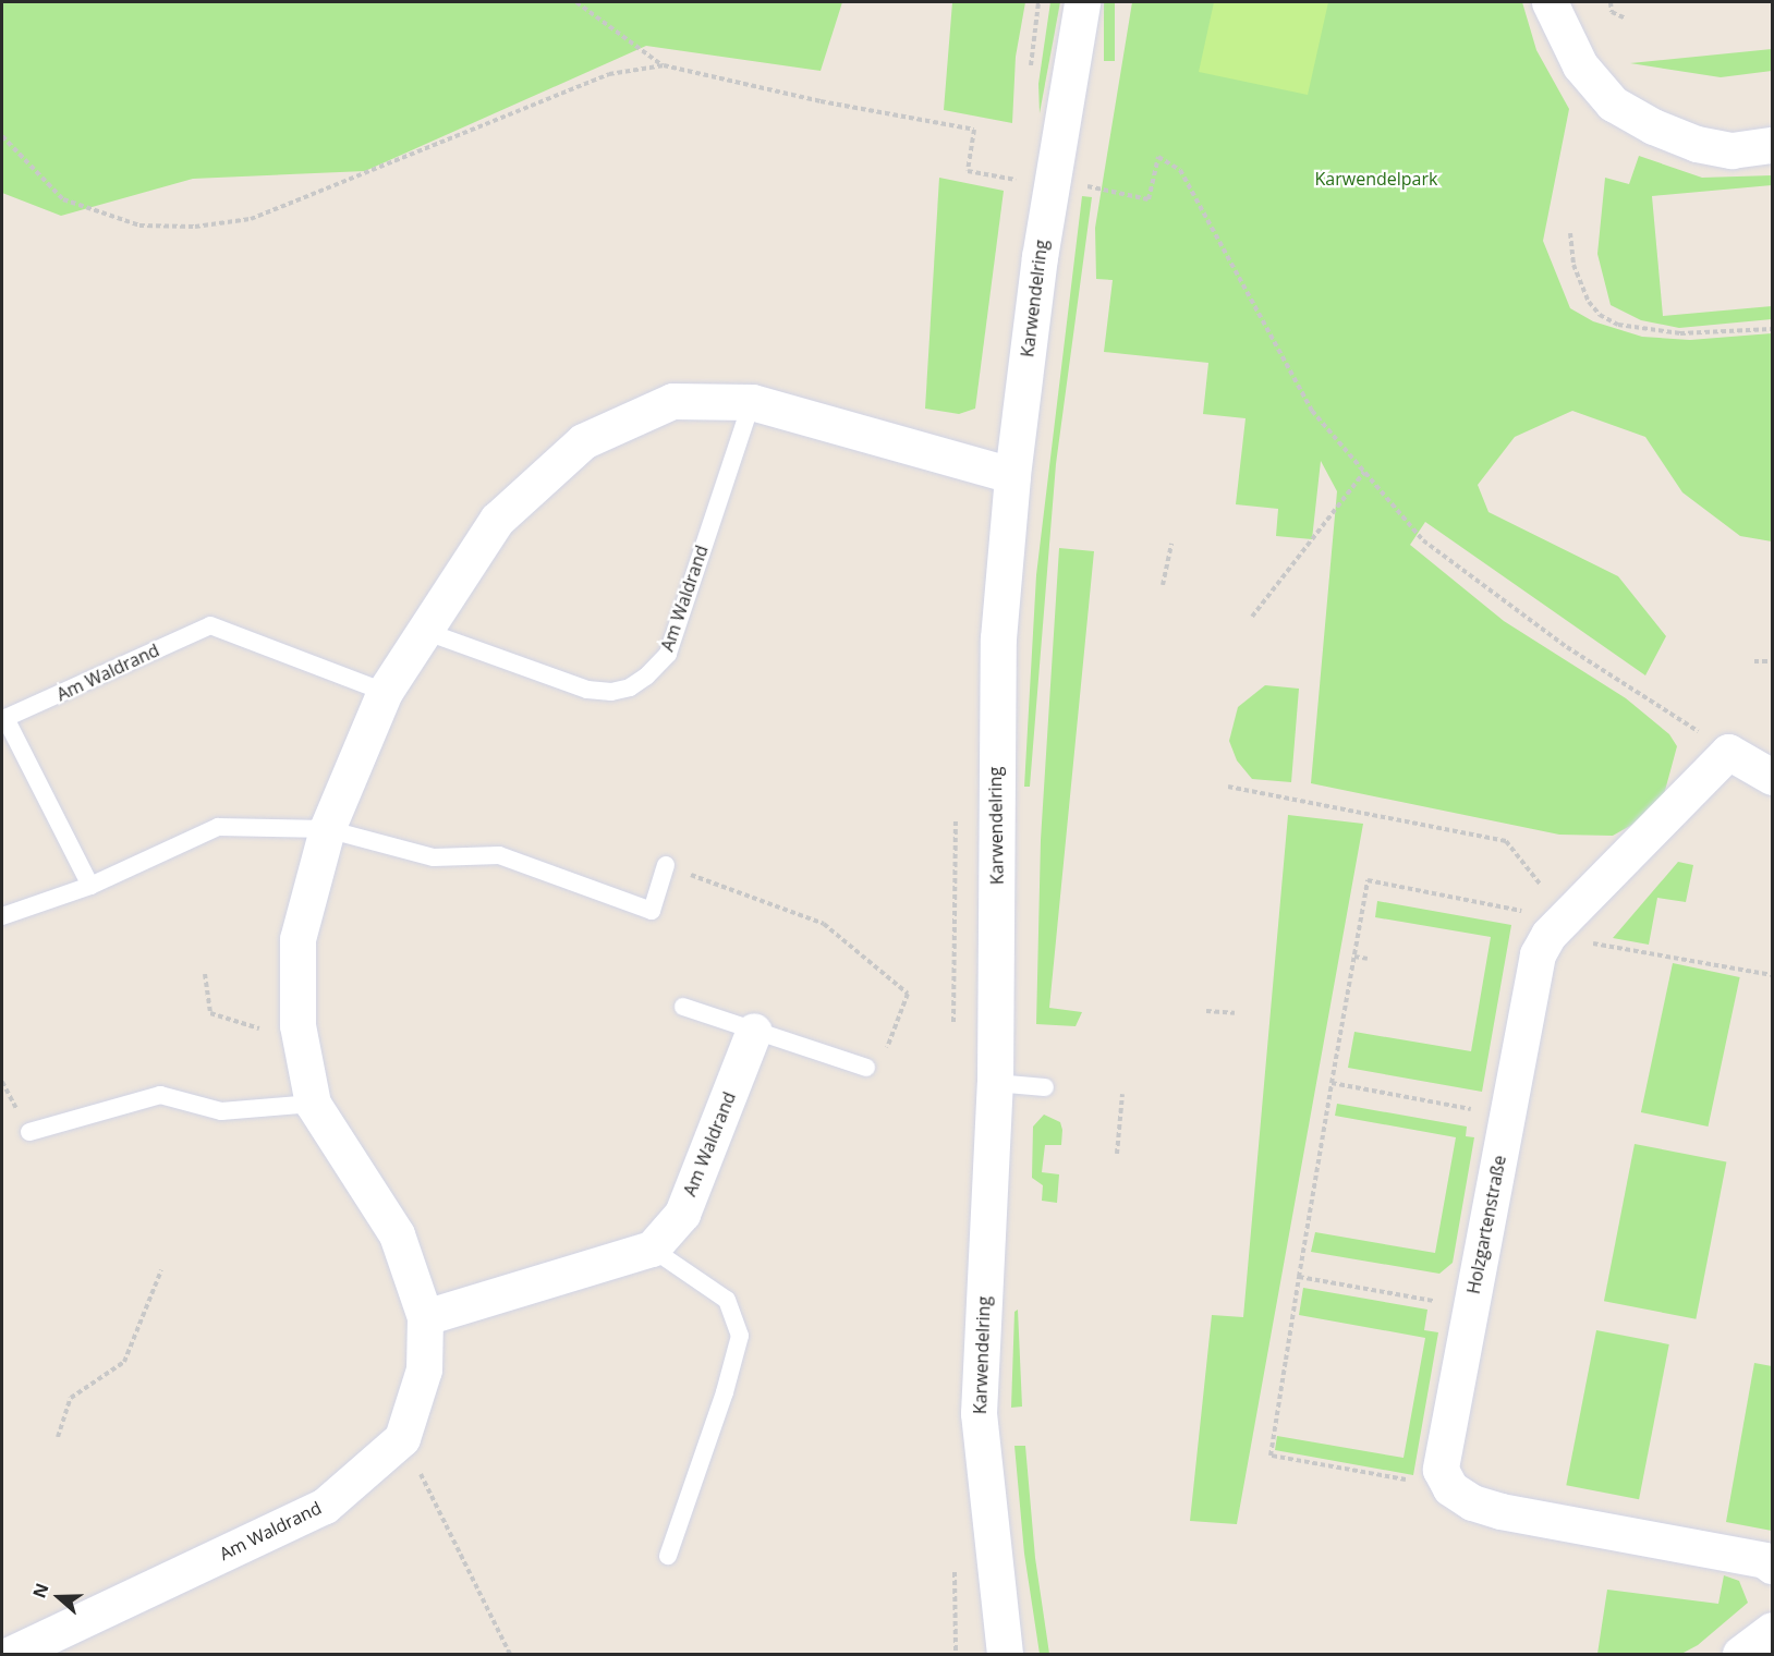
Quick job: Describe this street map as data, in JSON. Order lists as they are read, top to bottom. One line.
{"streets":{"street":["Karwendelring","Am Waldrand","Holzgartenstraße"]},"parks":["Karwendelpark"],"north":"left"}
